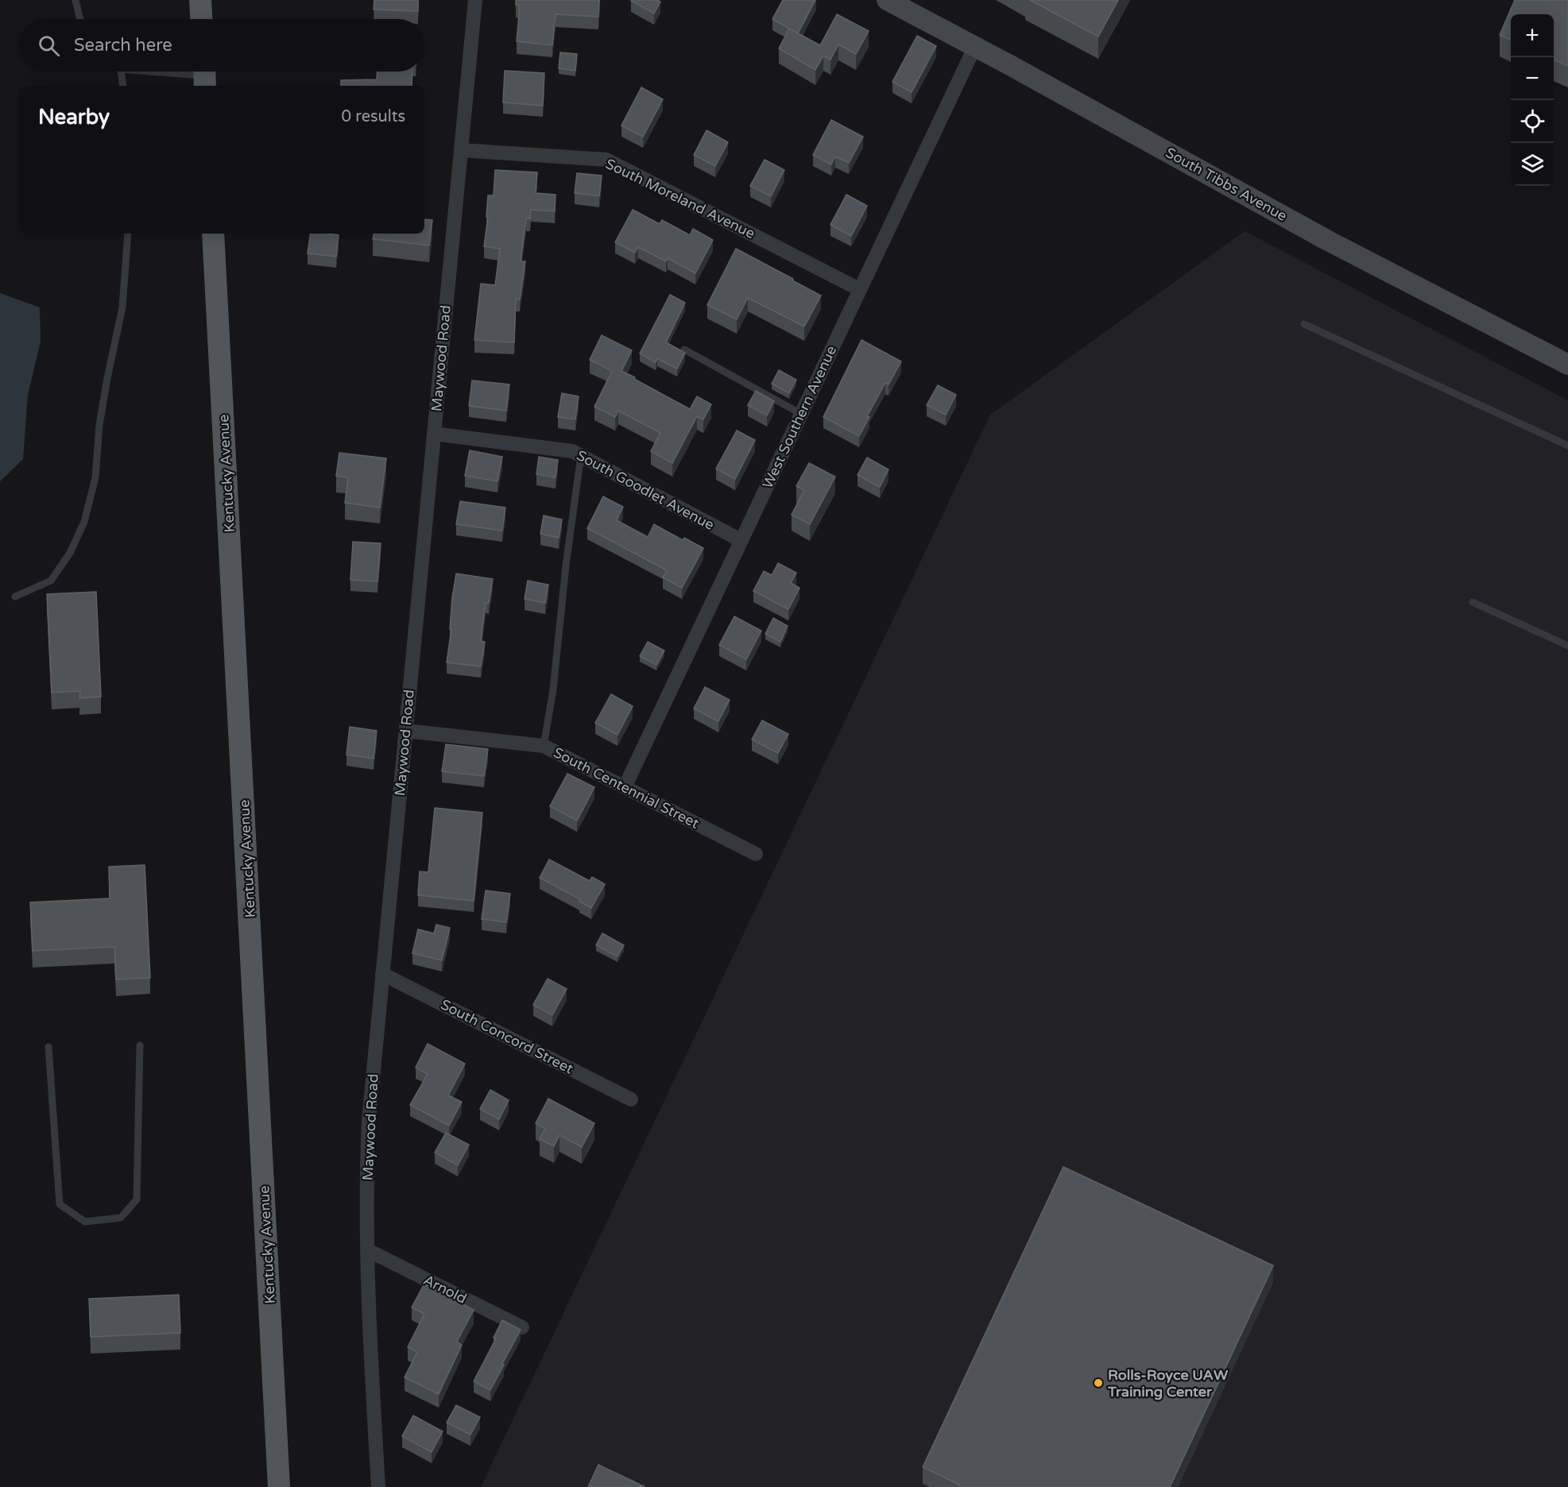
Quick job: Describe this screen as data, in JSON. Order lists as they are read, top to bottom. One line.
{"streets":{"main road":["South Tibbs Avenue","Kentucky Avenue"],"street":["South Moreland Avenue","Maywood Road","West Southern Avenue","South Goodlet Avenue","South Centennial Street","South Concord Street","Arnold"]},"crossings":[["South Tibbs Avenue","West Southern Avenue"],["South Moreland Avenue","Maywood Road"],["South Moreland Avenue","West Southern Avenue"],["Maywood Road","South Goodlet Avenue"],["Maywood Road","South Centennial Street"],["Maywood Road","South Concord Street"],["Maywood Road","Arnold"],["West Southern Avenue","South Goodlet Avenue"],["West Southern Avenue","South Centennial Street"]],"places":["Rolls-Royce UAW Training Center"],"page":{"map_buttons":["+","−"],"search":"Search here","heading":["Nearby","0 results"]}}
